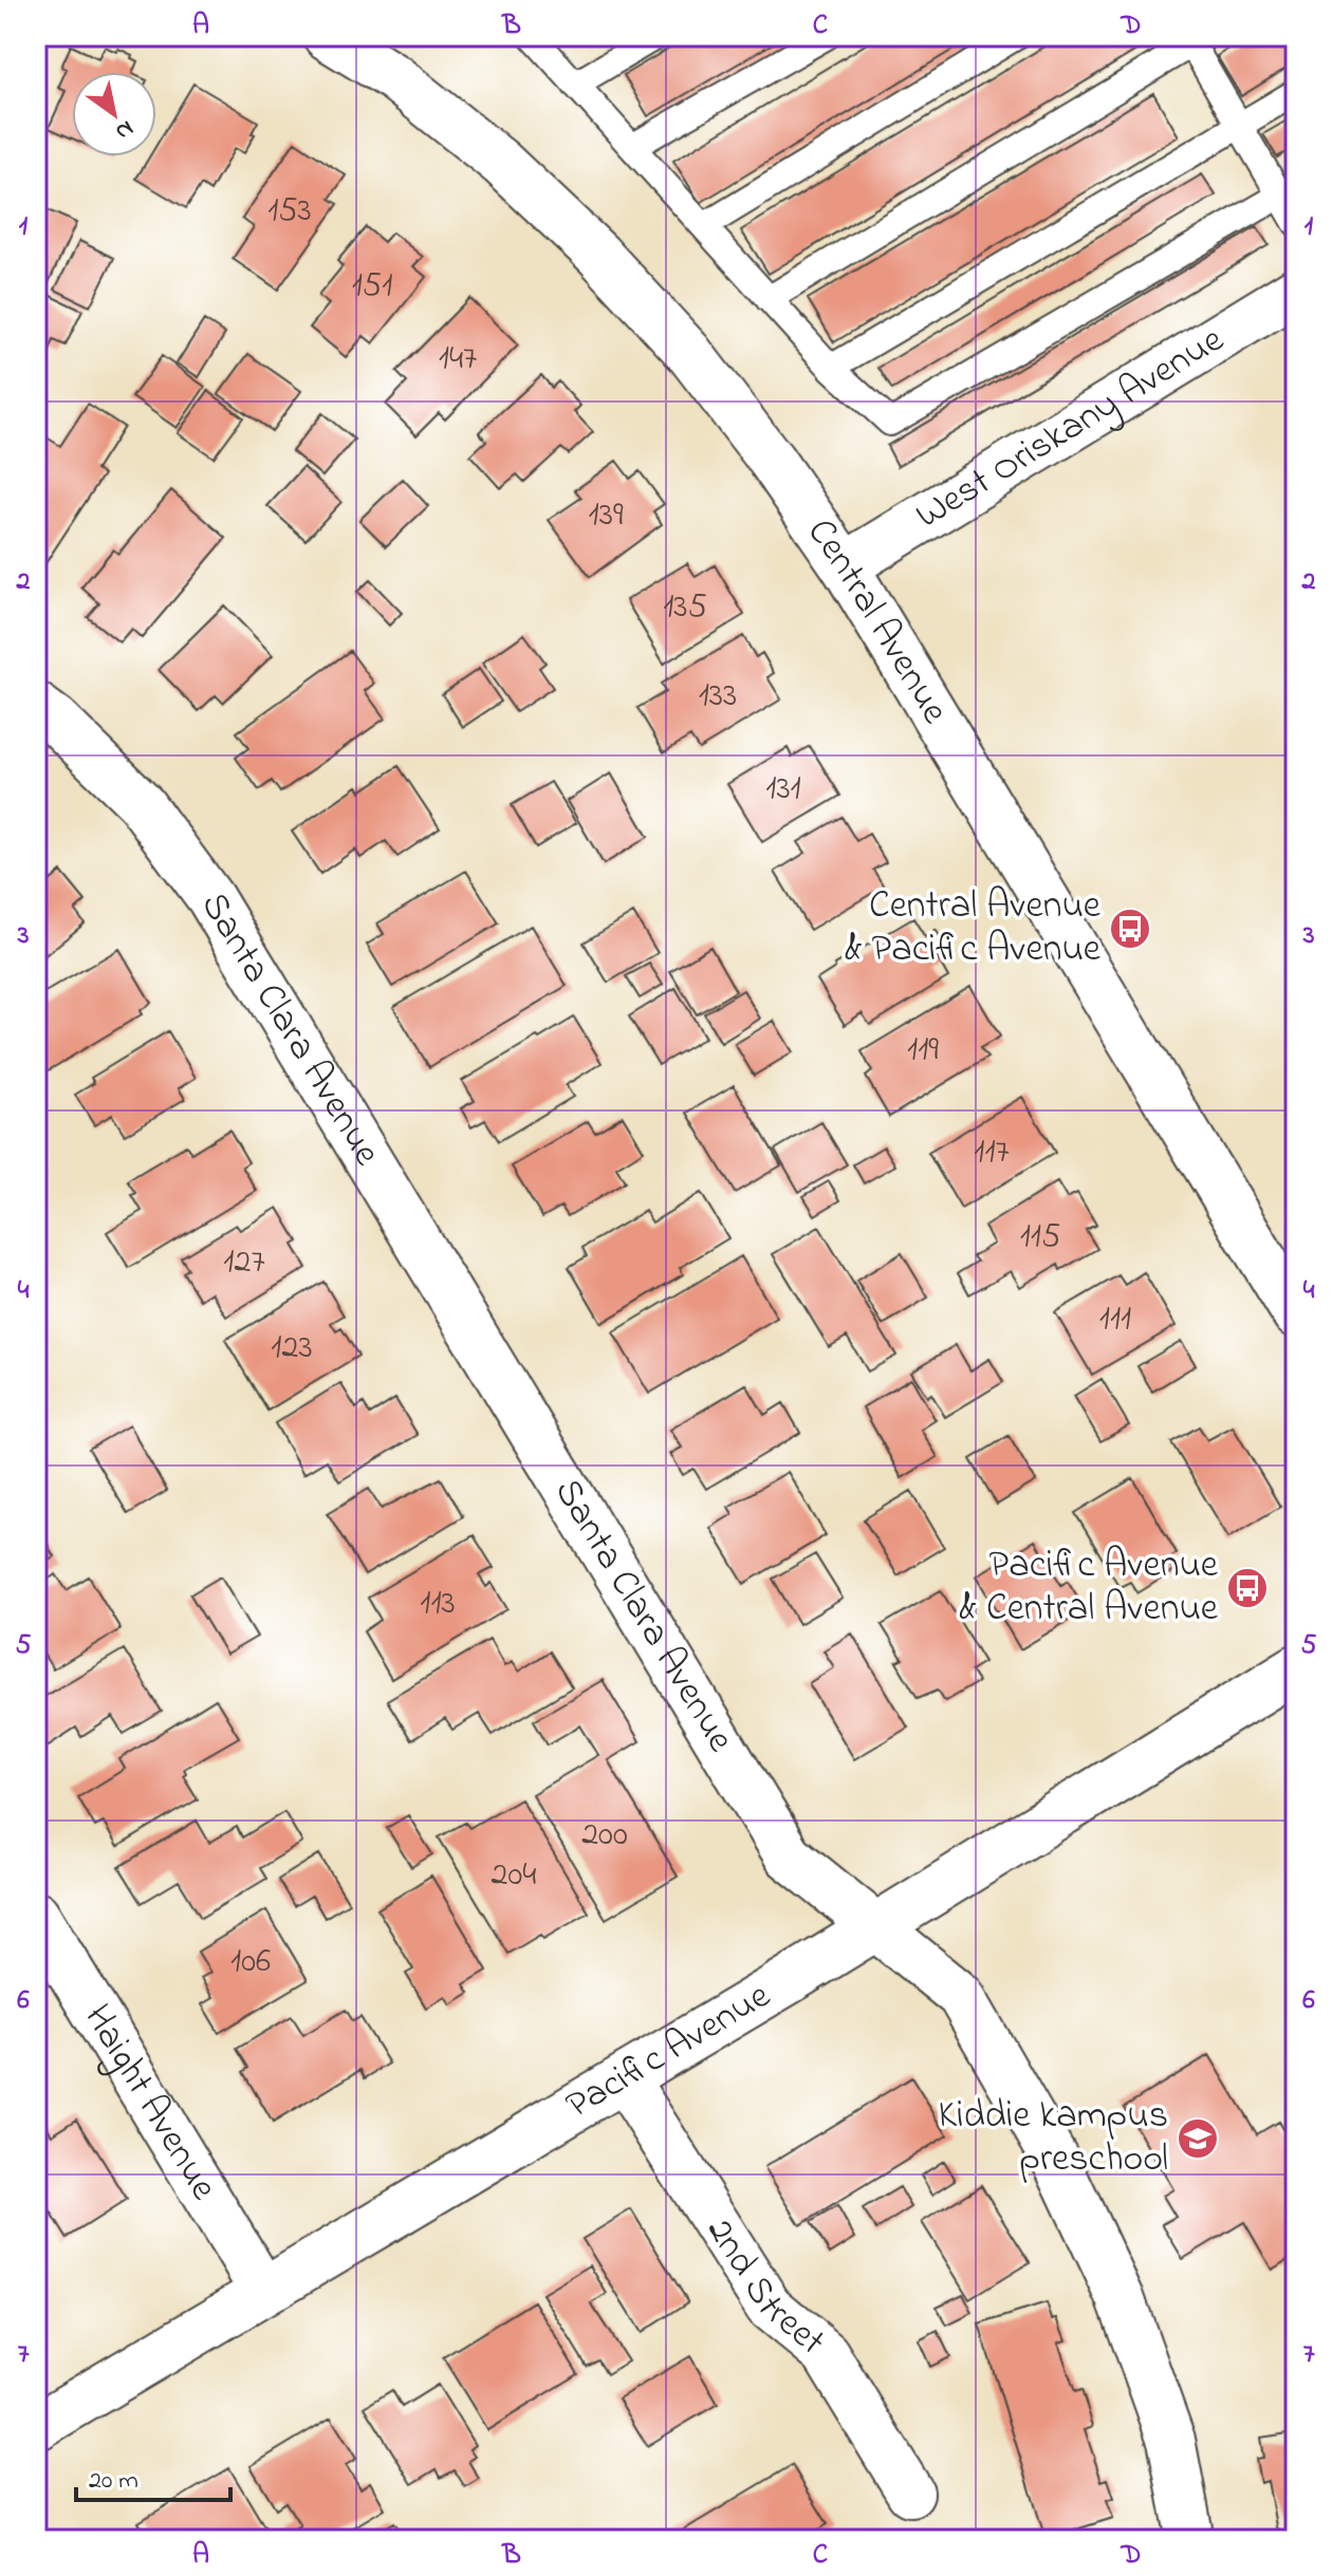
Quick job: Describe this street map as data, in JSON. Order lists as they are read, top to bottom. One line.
{"streets":{"street":["West Oriskany Avenue","Central Avenue","Santa Clara Avenue","Pacific Avenue","Haight Avenue","2nd Street"]},"crossings":[["West Oriskany Avenue","Central Avenue"],["Santa Clara Avenue","Pacific Avenue"],["Pacific Avenue","Haight Avenue"],["Pacific Avenue","2nd Street"]],"places":{"bus stop":["Central Avenue & Pacific Avenue","Pacific Avenue & Central Avenue"],"school or university":["Kiddie kampus preschool"]},"house_numbers":["153","151","147","139","135","133","131","119","117","115","127","111","123","113","200","204","106"],"scale_bar":"20 m","north":"bottom right","grid":{"columns":["A","B","C","D"],"rows":["1","2","3","4","5","6","7"]}}
